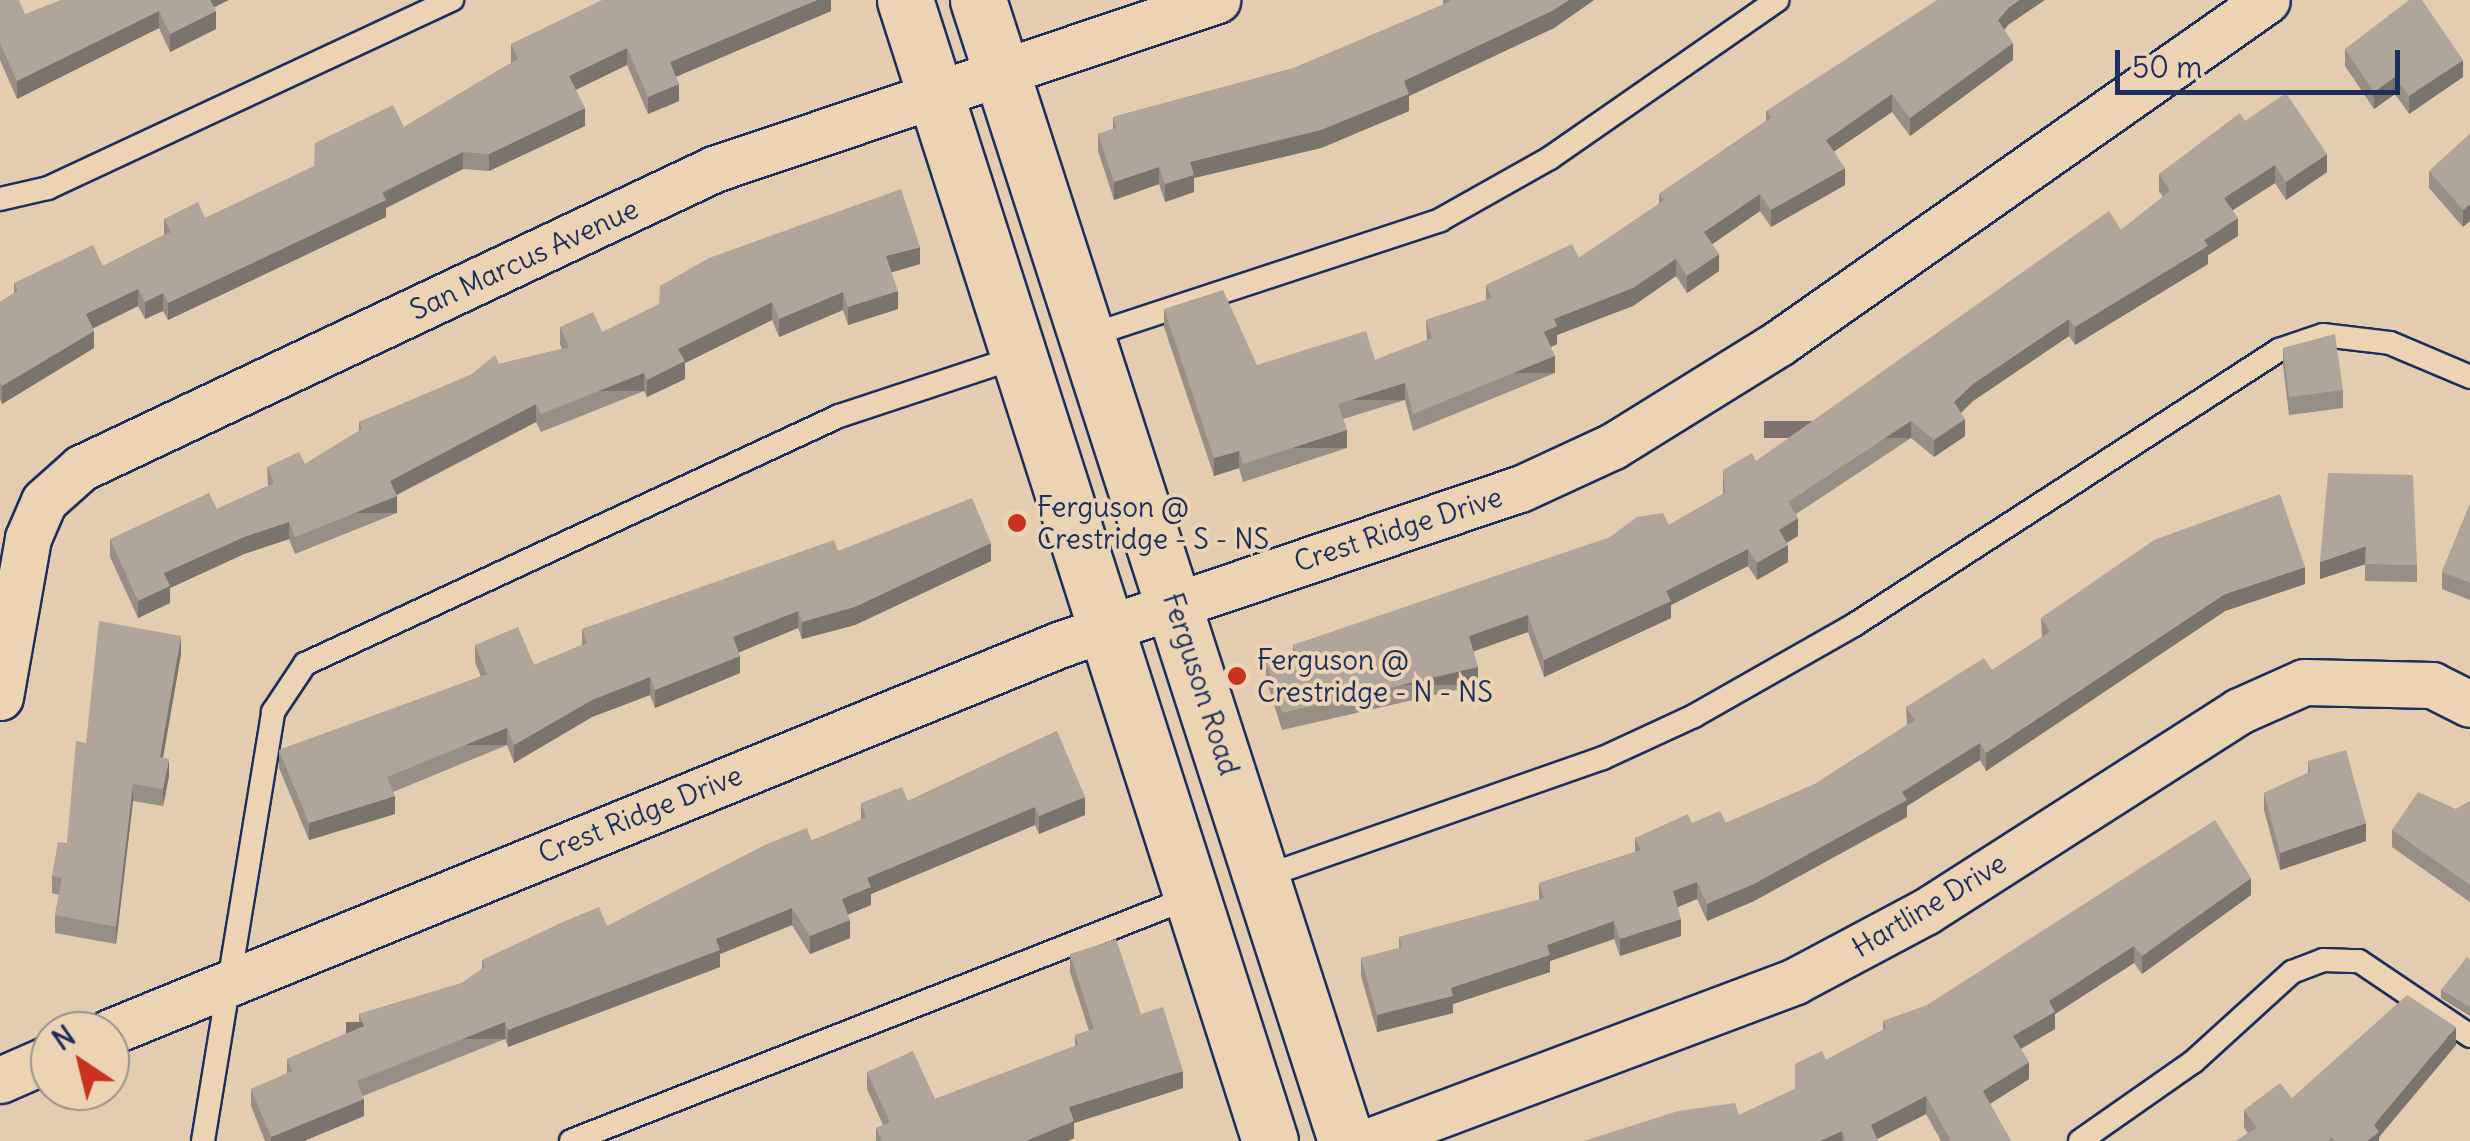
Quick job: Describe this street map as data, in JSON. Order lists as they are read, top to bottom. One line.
{"streets":{"main road":["Ferguson Road"],"street":["San Marcus Avenue","Crest Ridge Drive","Hartline Drive"]},"crossings":[["San Marcus Avenue","Ferguson Road"],["Crest Ridge Drive","Ferguson Road"]],"places":["Ferguson @ Crestridge - S - NS","Ferguson @ Crestridge - N - NS"],"scale_bar":"50 m","north":"top left"}
